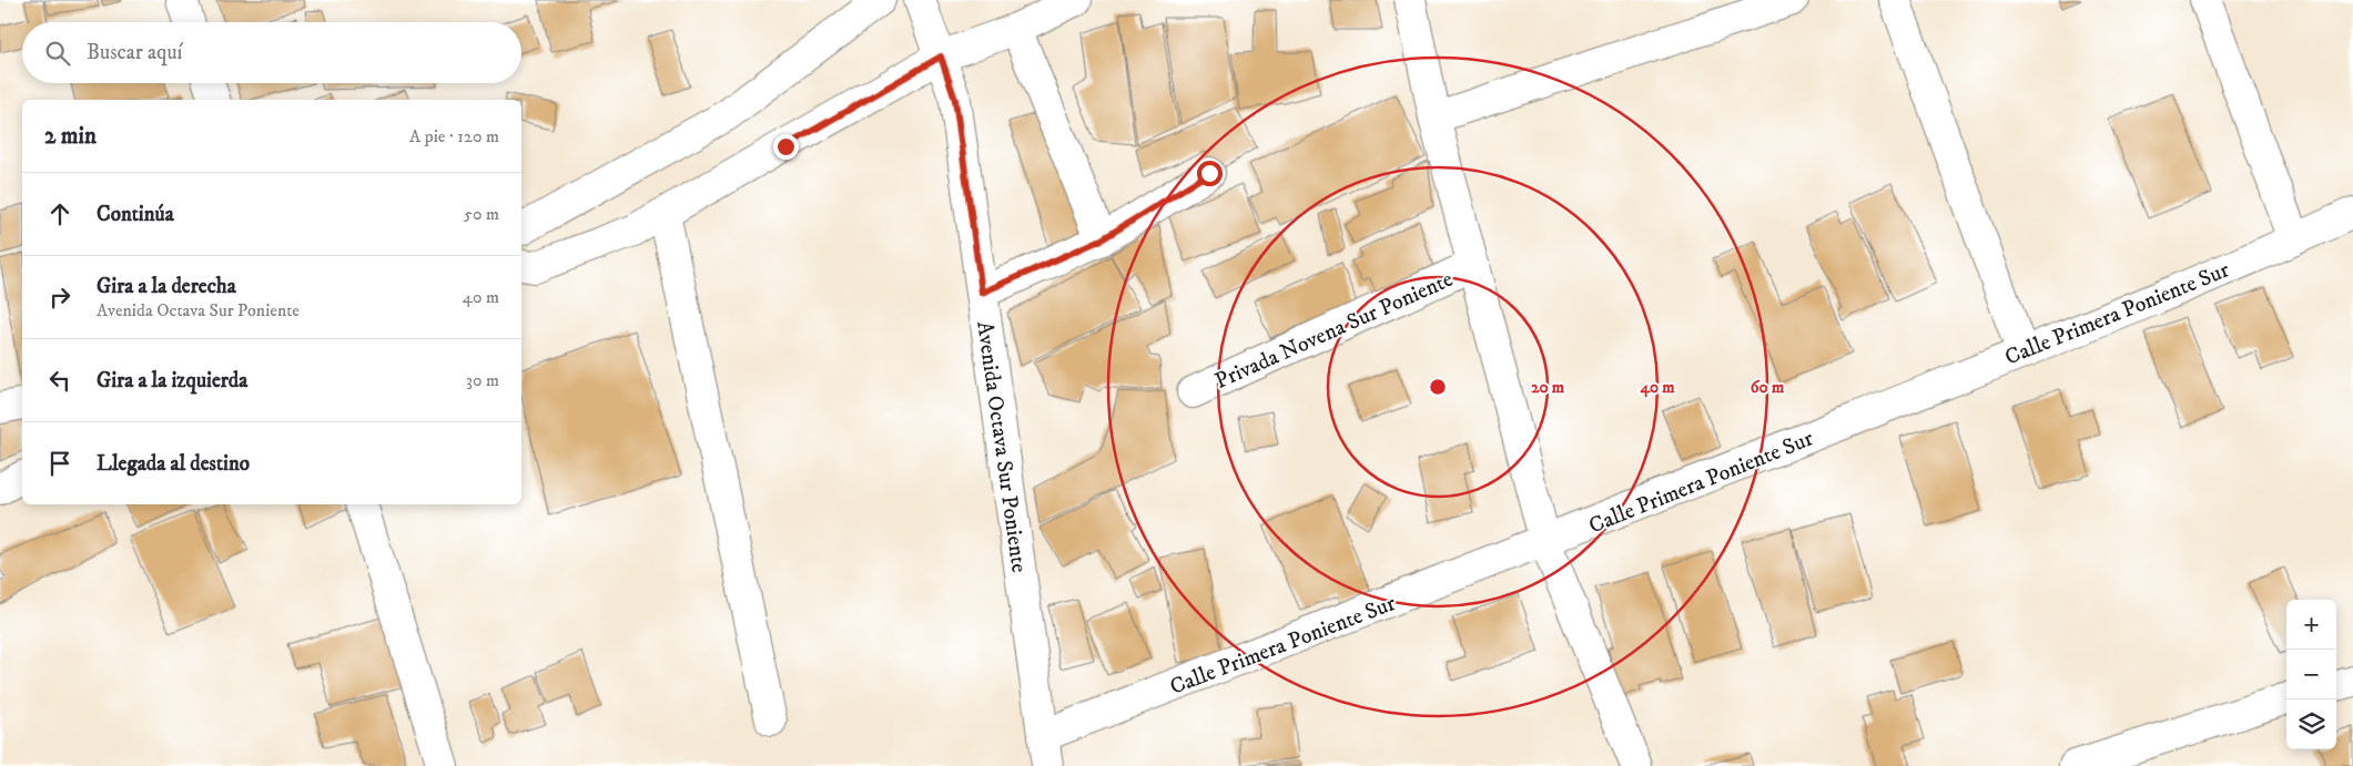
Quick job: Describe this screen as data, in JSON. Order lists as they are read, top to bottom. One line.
{"streets":{"street":["Calle Primera Poniente Sur","Privada Novena Sur Poniente","Avenida Octava Sur Poniente"]},"crossings":[["Calle Primera Poniente Sur","Avenida Octava Sur Poniente"]],"page":{"search":"Buscar aquí","heading":["2 min","A pie · 120 m"],"list":[["Continúa","50 m"],["Gira a la derecha","Avenida Octava Sur Poniente","40 m"],["Gira a la izquierda","30 m"],"Llegada al destino"],"map_buttons":["+","−"]},"rings":["20 m","40 m","60 m"]}
